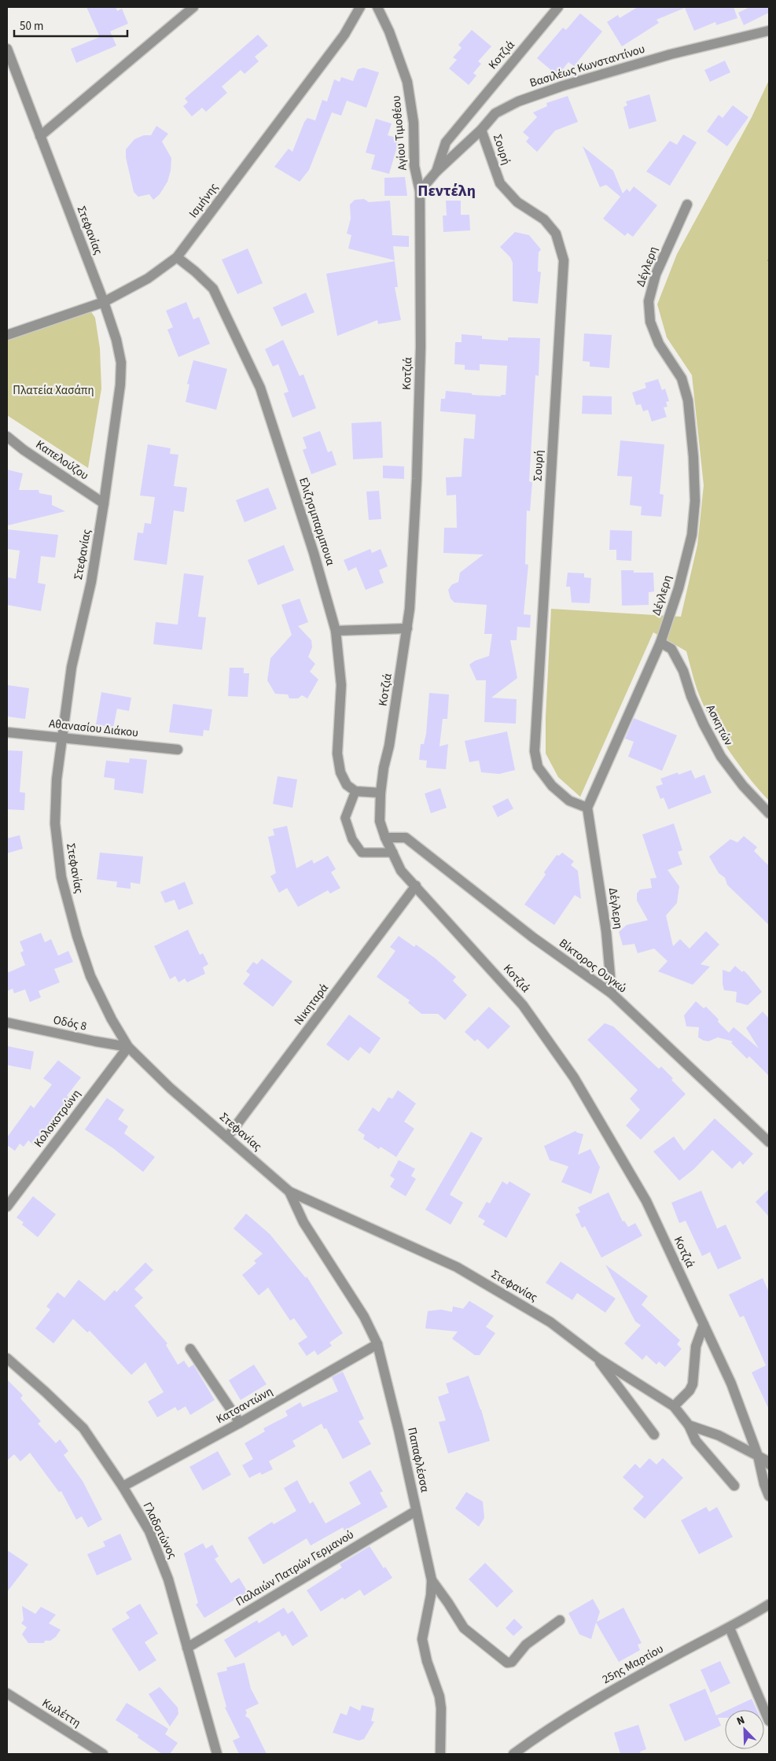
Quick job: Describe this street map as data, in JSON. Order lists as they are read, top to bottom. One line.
{"streets":{"street":["Κοτζιά","Βασιλέως Κωνσταντίνου","Αγίου Τιμοθέου","Σουρή","Ισμήνης","Στεφανίας","Δέγλερη","Καπελούζου","Ελιζησμπαρμπουα","Ασκητών","Αθανασίου Διάκου","Βίκτορος Ουγκώ","Νικηταρά","Οδός 8","Κολοκοτρώνη","Κατσαντώνη","Παπαφλέσσα","Γλαδστώνος","Παλαιών Πατρών Γερμανού","25ης Μαρτίου","Κωλέττη"]},"crossings":[["Κοτζιά","Βασιλέως Κωνσταντίνου"],["Κοτζιά","Αγίου Τιμοθέου"],["Κοτζιά","Βίκτορος Ουγκώ"],["Κοτζιά","Νικηταρά"],["Βασιλέως Κωνσταντίνου","Σουρή"],["Σουρή","Δέγλερη"],["Ισμήνης","Στεφανίας"],["Ισμήνης","Ελιζησμπαρμπουα"],["Στεφανίας","Καπελούζου"],["Στεφανίας","Αθανασίου Διάκου"],["Στεφανίας","Νικηταρά"],["Στεφανίας","Οδός 8"],["Στεφανίας","Κολοκοτρώνη"],["Στεφανίας","Παπαφλέσσα"],["Δέγλερη","Ασκητών"],["Δέγλερη","Βίκτορος Ουγκώ"],["Οδός 8","Κολοκοτρώνη"],["Κατσαντώνη","Παπαφλέσσα"],["Κατσαντώνη","Γλαδστώνος"],["Παπαφλέσσα","Παλαιών Πατρών Γερμανού"],["Γλαδστώνος","Παλαιών Πατρών Γερμανού"]],"districts":["Πεντέλη"],"parks":["Πλατεία Χασάπη"],"scale_bar":"50 m","north":"top left"}
